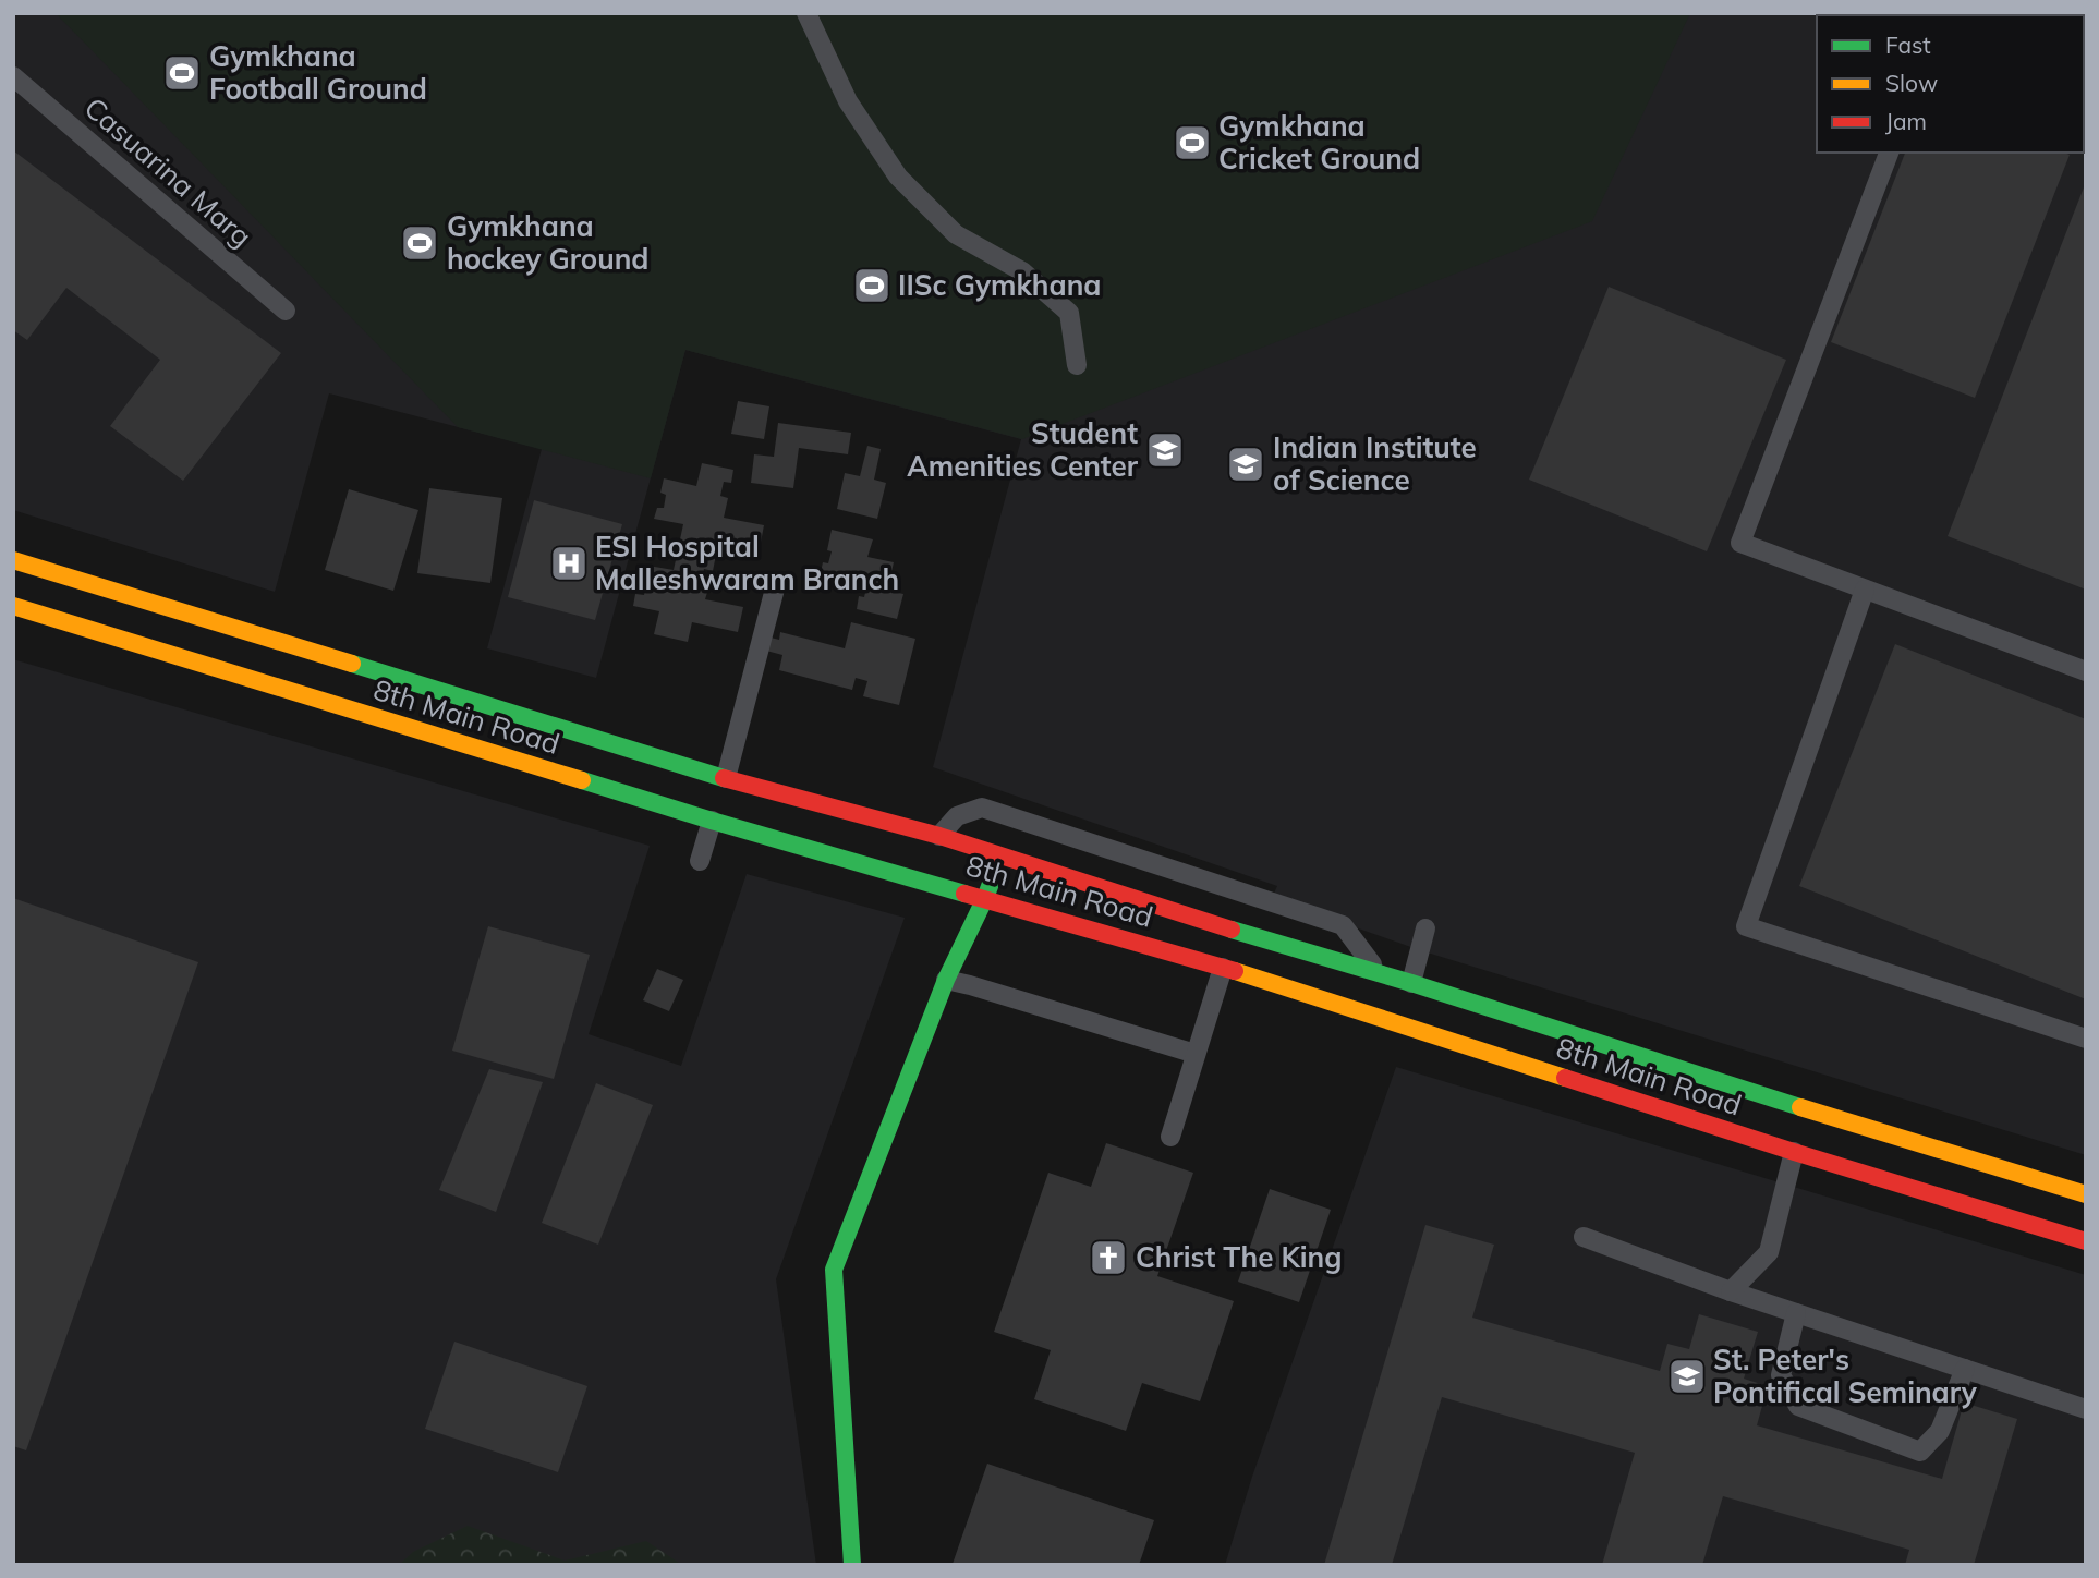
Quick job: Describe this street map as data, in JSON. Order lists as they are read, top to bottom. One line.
{"streets":{"main road":["8th Main Road"],"lane":["Casuarina Marg"]},"places":{"sports":["Gymkhana Football Ground","Gymkhana Cricket Ground","Gymkhana hockey Ground","IISc Gymkhana"],"school or university":["Student Amenities Center","Indian Institute of Science","St. Peter's Pontifical Seminary"],"hospital":["ESI Hospital Malleshwaram Branch"],"church":["Christ The King"]},"legend":["Fast","Slow","Jam"]}
